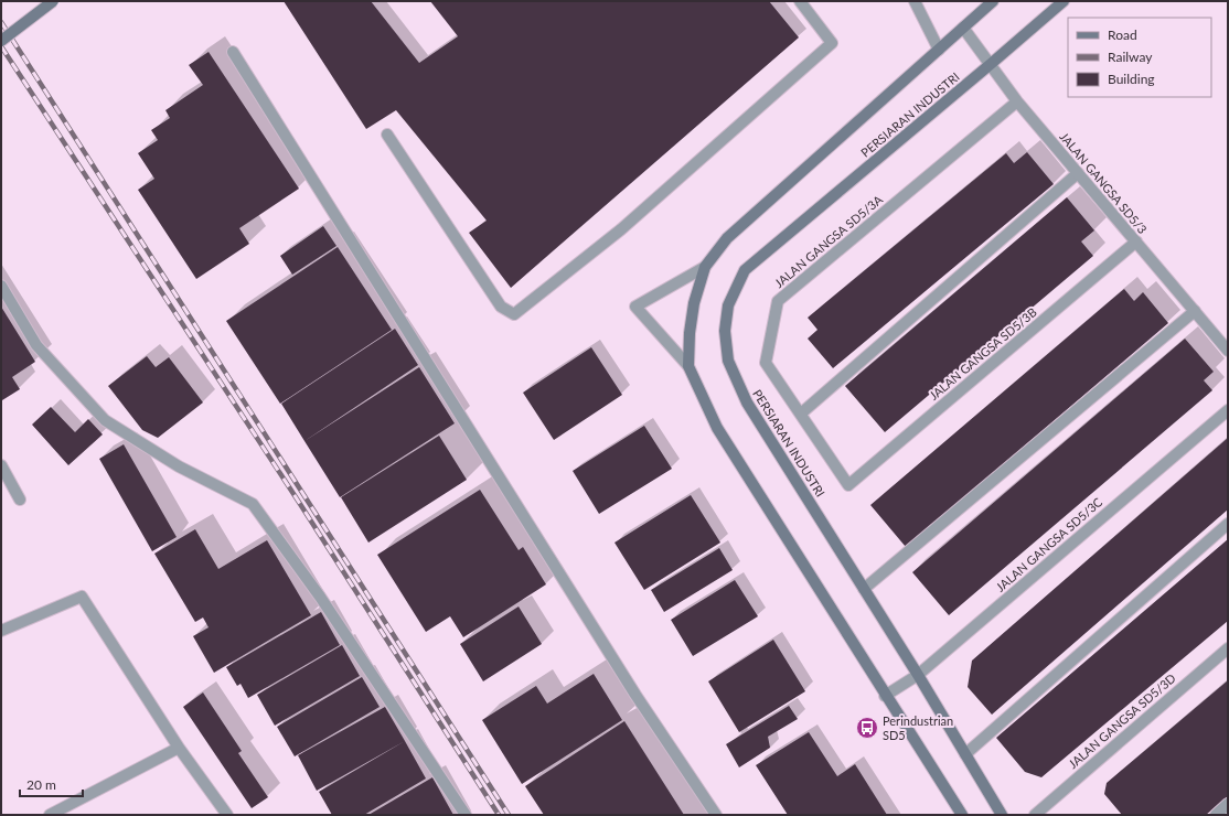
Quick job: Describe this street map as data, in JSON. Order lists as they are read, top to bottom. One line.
{"streets":{"street":["PERSIARAN INDUSTRI","JALAN GANGSA SD5/3","JALAN GANGSA SD5/3A","JALAN GANGSA SD5/3B","JALAN GANGSA SD5/3C","JALAN GANGSA SD5/3D"]},"crossings":[["PERSIARAN INDUSTRI","JALAN GANGSA SD5/3"],["PERSIARAN INDUSTRI","JALAN GANGSA SD5/3C"],["JALAN GANGSA SD5/3","JALAN GANGSA SD5/3A"],["JALAN GANGSA SD5/3","JALAN GANGSA SD5/3B"],["JALAN GANGSA SD5/3A","JALAN GANGSA SD5/3B"]],"places":{"bus stop":["Perindustrian SD5"]},"legend":["Road","Railway","Building"],"scale_bar":"20 m"}
